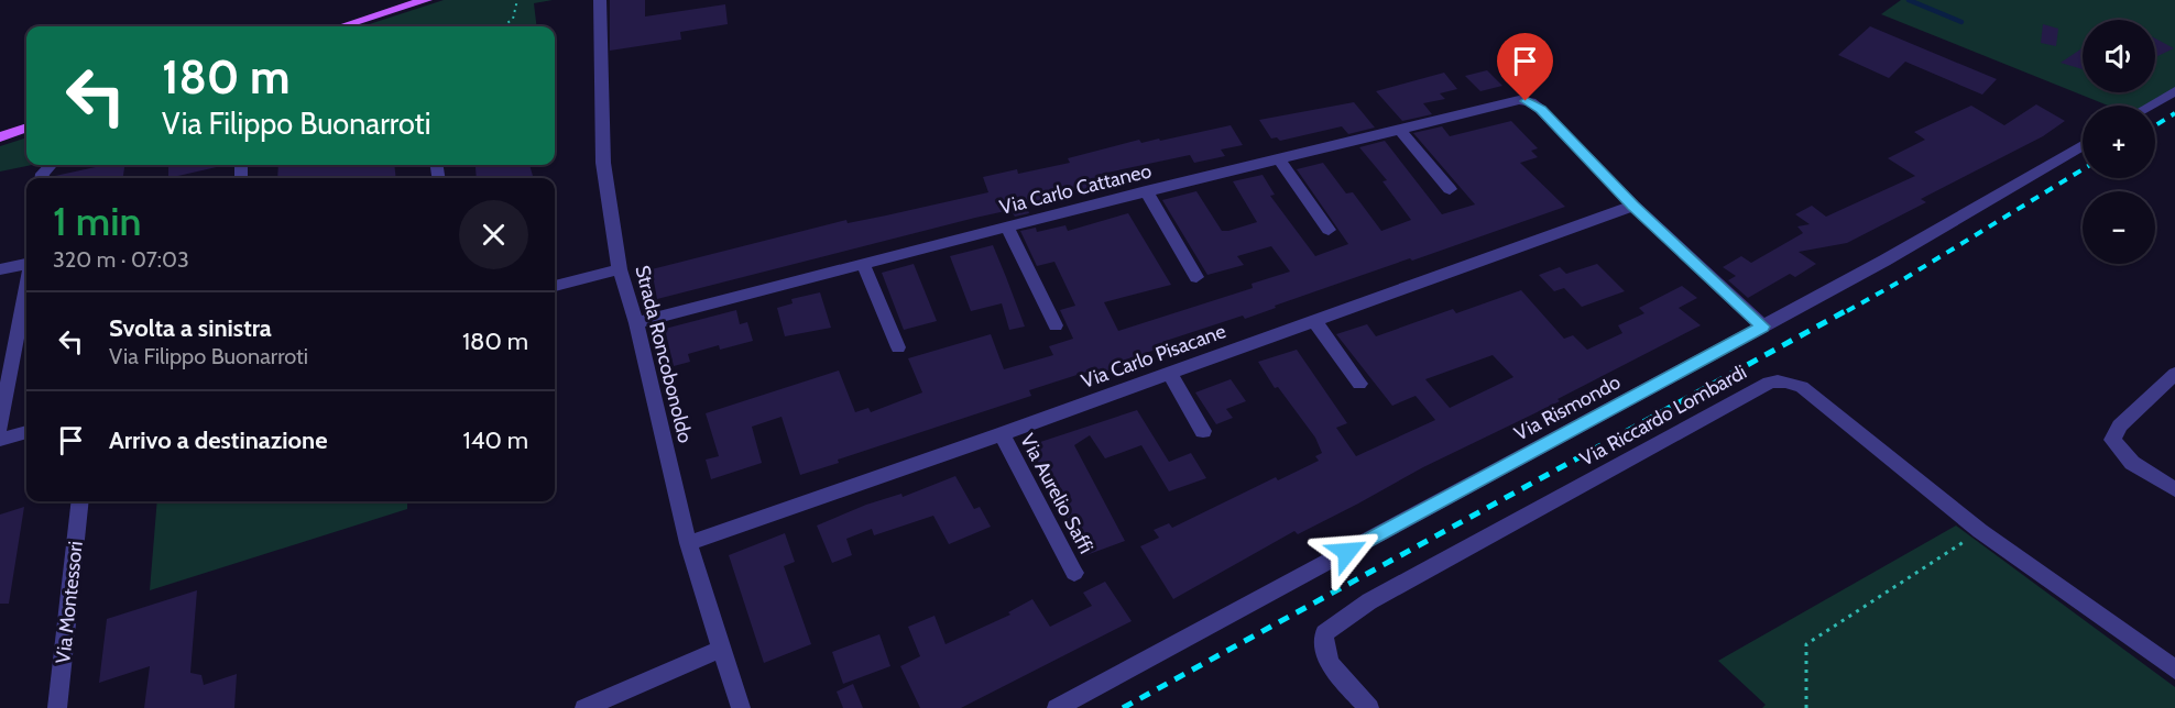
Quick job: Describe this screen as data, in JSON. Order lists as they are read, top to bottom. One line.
{"streets":{"street":["Via Carlo Cattaneo","Strada Roncobonoldo","Via Carlo Pisacane","Via Rismondo","Via Riccardo Lombardi","Via Aurelio Saffi","Via Montessori"]},"crossings":[["Via Carlo Cattaneo","Strada Roncobonoldo"],["Via Carlo Cattaneo","Via Carlo Pisacane"],["Strada Roncobonoldo","Via Carlo Pisacane"],["Via Carlo Pisacane","Via Aurelio Saffi"]],"page":{"map_buttons":["+","−"],"turn":["180 m","Via Filippo Buonarroti"],"heading":["1 min","320 m · 07:03"],"list":[{"name":"Svolta a sinistra","note":"Via Filippo Buonarroti","value":"180 m"},{"name":"Arrivo a destinazione","value":"140 m"}]}}
